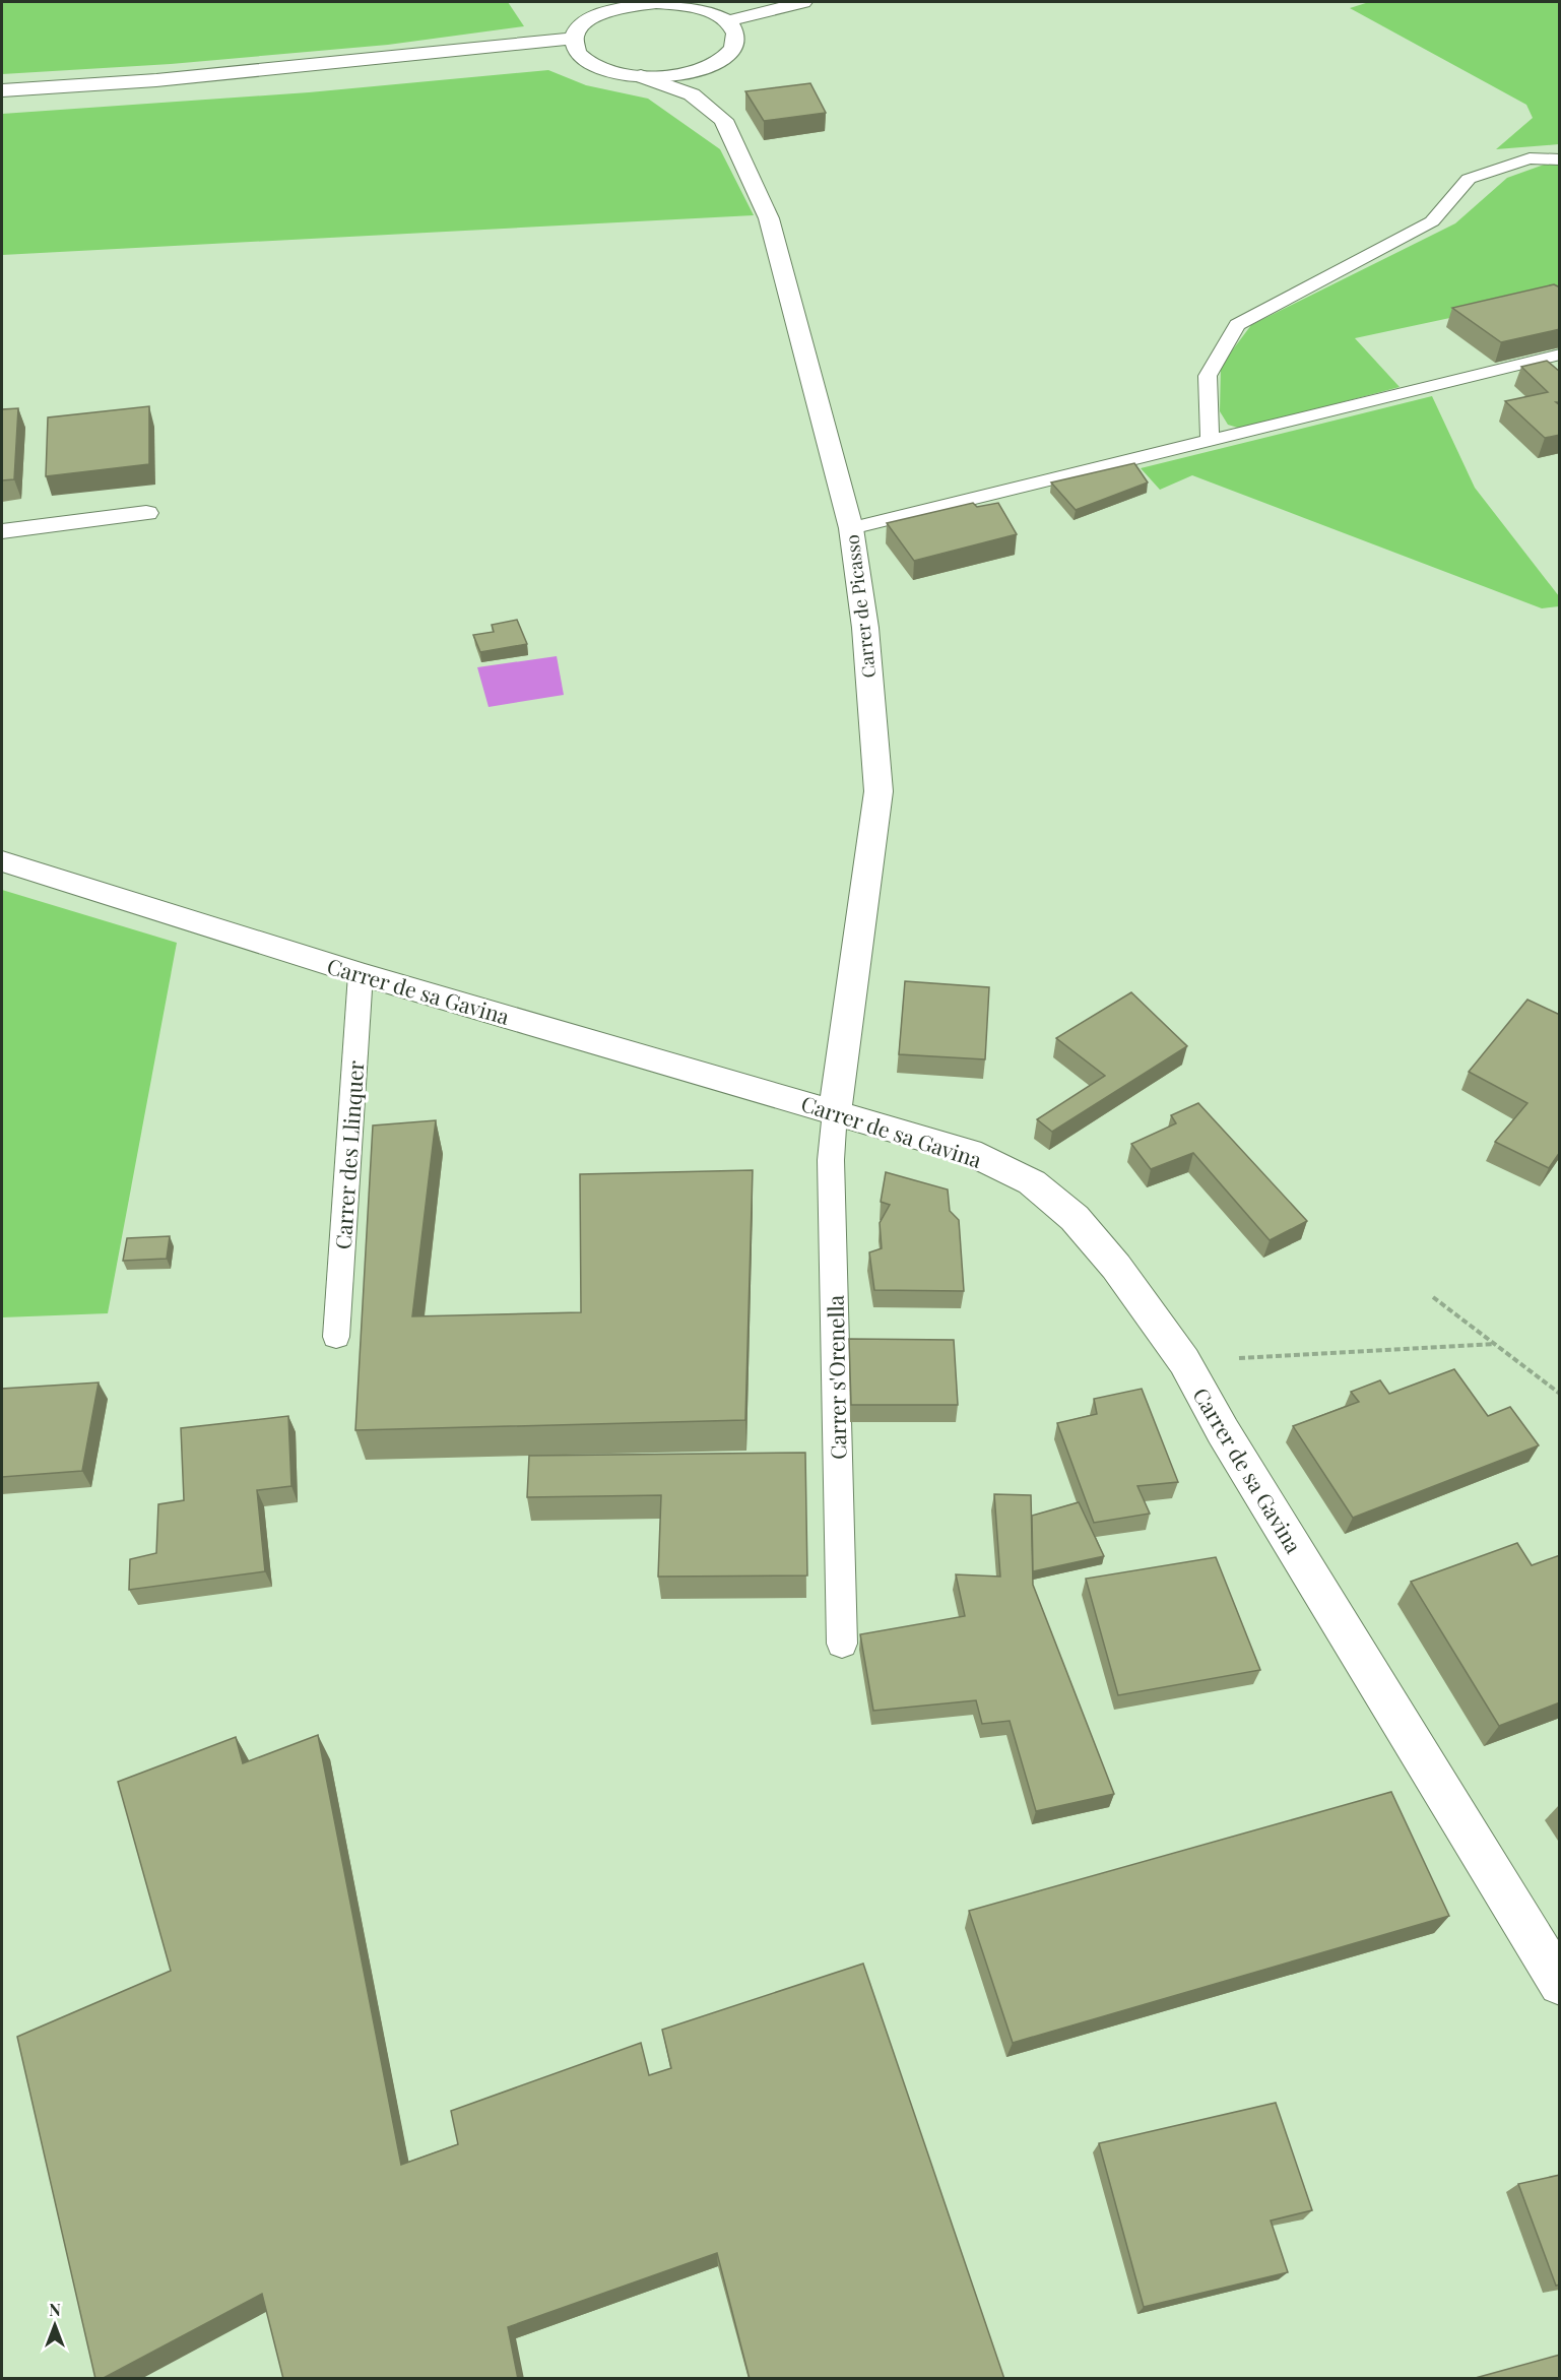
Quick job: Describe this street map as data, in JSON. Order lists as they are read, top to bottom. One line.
{"streets":{"street":["Carrer de Picasso","Carrer de sa Gavina"],"lane":["Carrer des Llinquer","Carrer s'Orenella"]},"crossings":[["Carrer de Picasso","Carrer de sa Gavina"],["Carrer de Picasso","Carrer s'Orenella"],["Carrer de sa Gavina","Carrer des Llinquer"],["Carrer de sa Gavina","Carrer s'Orenella"]],"north":"top"}
